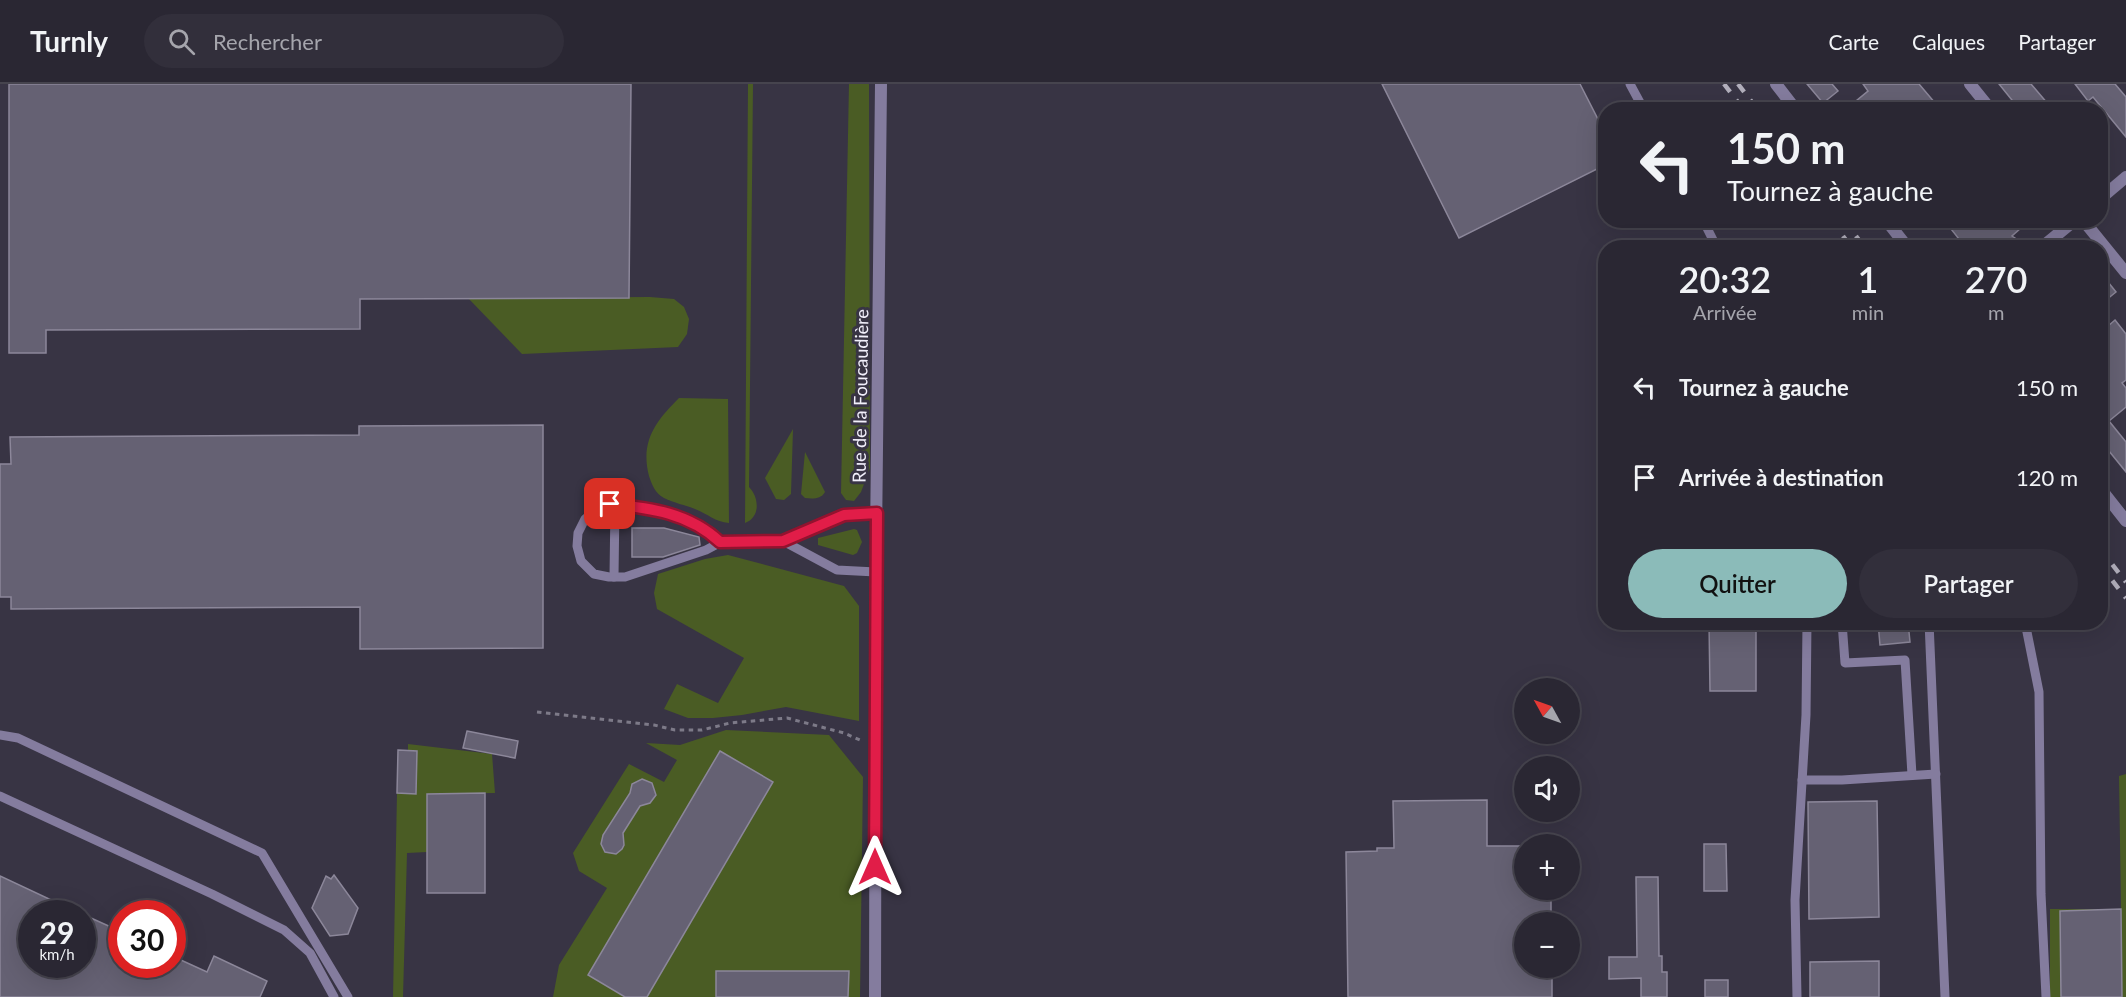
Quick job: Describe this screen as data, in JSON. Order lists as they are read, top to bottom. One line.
{"streets":{"street":["Rue de la Foucaudière"]},"north":"top left","page":{"header":"Turnly","search":"Rechercher","nav":["Carte","Calques","Partager"],"turn":["150 m","Tournez à gauche"],"eta":["20:32","Arrivée","1","min","270","m"],"list":[{"name":"Tournez à gauche","value":"150 m"},{"name":"Arrivée à destination","value":"120 m"}],"buttons":["Quitter","Partager"],"map_buttons":["+","−"],"speed":"29 km/h","limit":"30"}}
